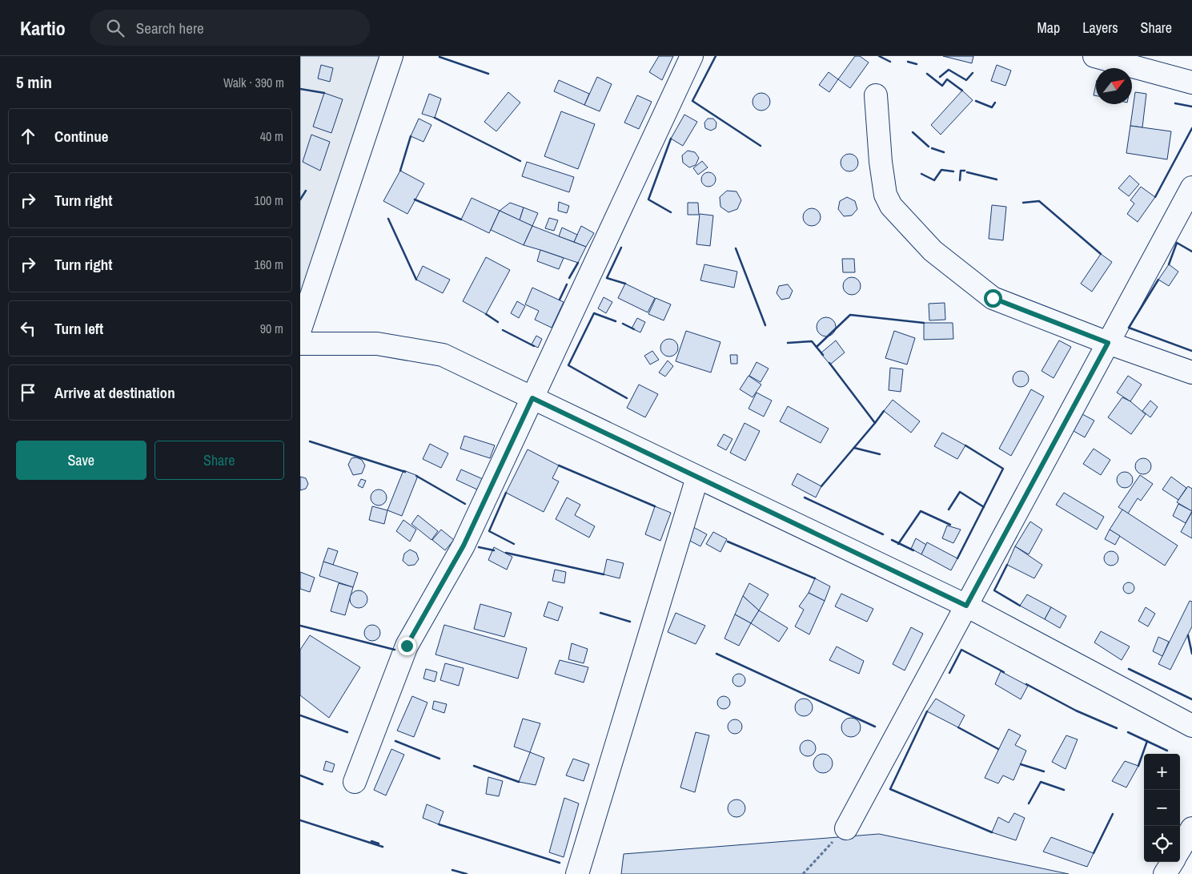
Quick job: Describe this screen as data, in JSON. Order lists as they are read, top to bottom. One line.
{"north":"top right","page":{"header":"Kartio","search":"Search here","nav":["Map","Layers","Share"],"heading":["5 min","Walk · 390 m"],"list":[["Continue","40 m"],["Turn right","100 m"],["Turn right","160 m"],["Turn left","90 m"],"Arrive at destination"],"buttons":["Save","Share"],"map_buttons":["+","−"]}}
